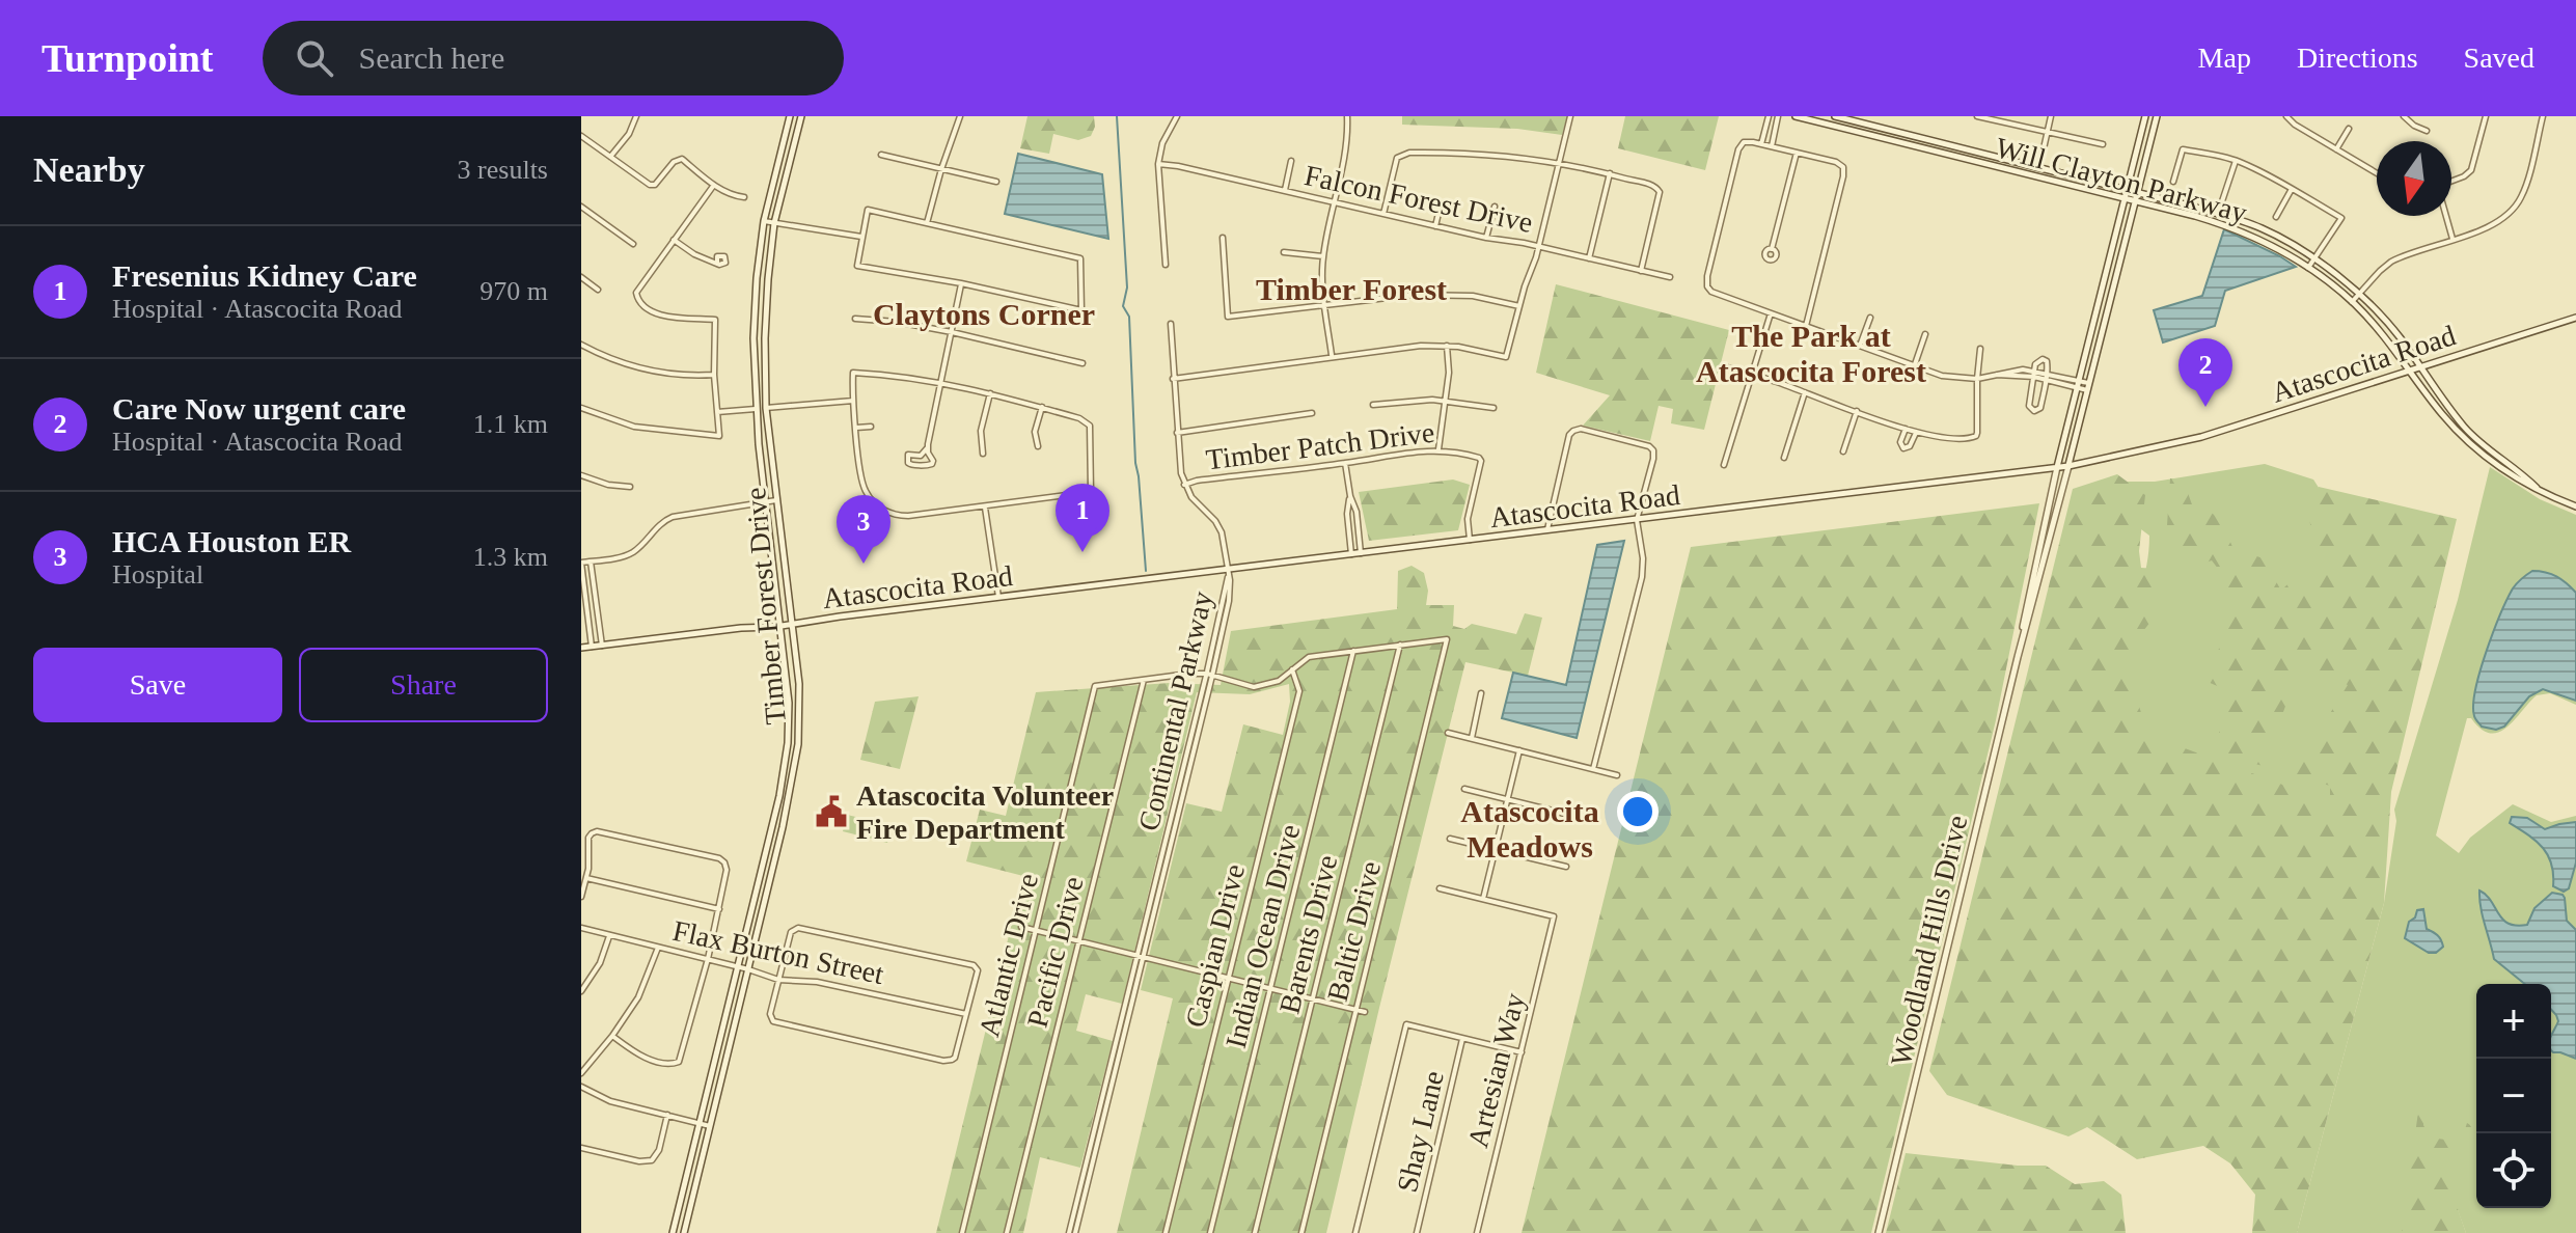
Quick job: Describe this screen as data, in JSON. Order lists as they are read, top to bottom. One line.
{"streets":{"main road":["Will Clayton Parkway","Atascocita Road","Timber Forest Drive","Woodland Hills Drive"],"street":["Falcon Forest Drive","Timber Patch Drive","Continental Parkway","Baltic Drive","Barents Drive","Indian Ocean Drive","Caspian Drive","Flax Burton Street","Pacific Drive","Atlantic Drive","Artesian Way","Shay Lane"]},"crossings":[["Will Clayton Parkway","Atascocita Road"],["Will Clayton Parkway","Woodland Hills Drive"],["Atascocita Road","Timber Patch Drive"],["Atascocita Road","Timber Forest Drive"],["Atascocita Road","Continental Parkway"],["Atascocita Road","Woodland Hills Drive"],["Timber Forest Drive","Flax Burton Street"],["Baltic Drive","Barents Drive"],["Pacific Drive","Atlantic Drive"]],"districts":["Timber Forest","Claytons Corner","The Park at Atascocita Forest","Atascocita Meadows"],"places":{"public building":["Atascocita Volunteer Fire Department"]},"north":"bottom","page":{"header":"Turnpoint","search":"Search here","nav":["Map","Directions","Saved"],"heading":["Nearby","3 results"],"list":[{"mark":"1","name":"Fresenius Kidney Care","note":"Hospital · Atascocita Road","value":"970 m"},{"mark":"2","name":"Care Now urgent care","note":"Hospital · Atascocita Road","value":"1.1 km"},{"mark":"3","name":"HCA Houston ER","note":"Hospital","value":"1.3 km"}],"pins":["2","1","3"],"buttons":["Save","Share"],"map_buttons":["+","−"]}}
